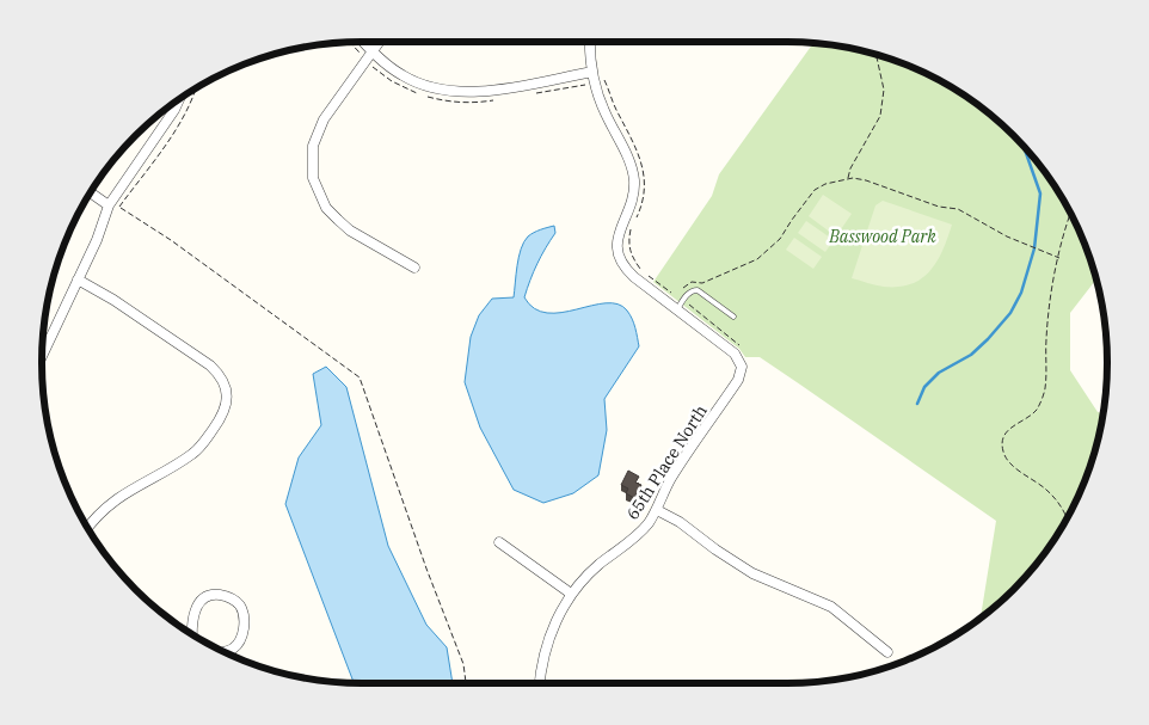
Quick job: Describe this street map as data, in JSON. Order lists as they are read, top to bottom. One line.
{"streets":{"street":["65th Place North"]},"parks":["Basswood Park"]}
